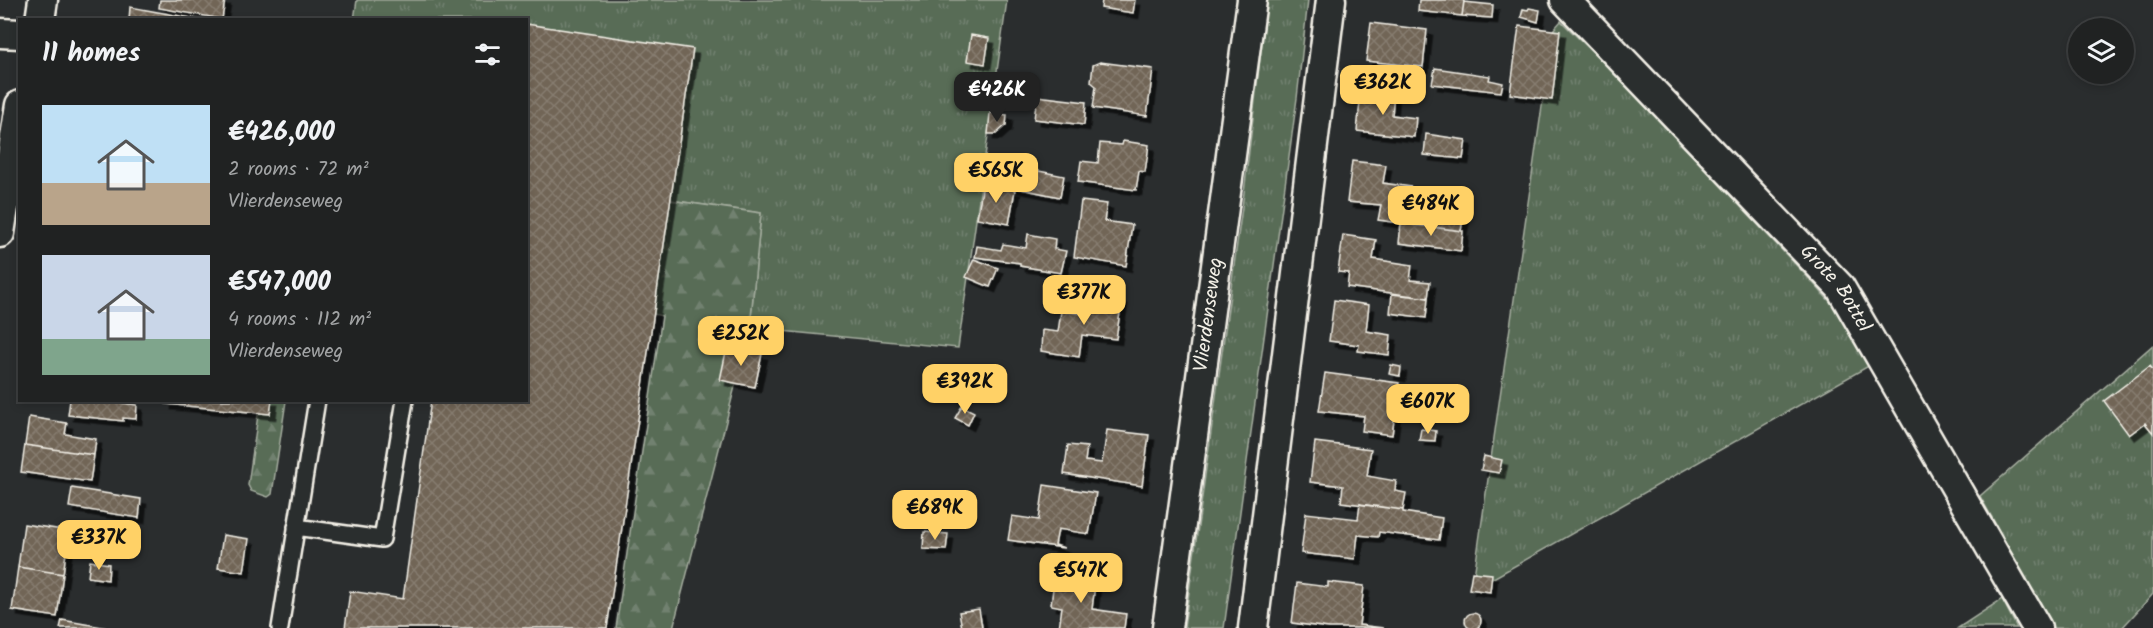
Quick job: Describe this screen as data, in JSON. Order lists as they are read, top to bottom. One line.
{"streets":{"street":["Grote Bottel","Vlierdenseweg"]},"page":{"heading":"11 homes","price":["€362K","€426K","€565K","€484K","€377K","€252K","€392K","€607K","€689K","€337K","€547K"],"list":[{"name":"€426,000","note":"2 rooms · 72 m² · Vlierdenseweg"},{"name":"€547,000","note":"4 rooms · 112 m² · Vlierdenseweg"}]}}
